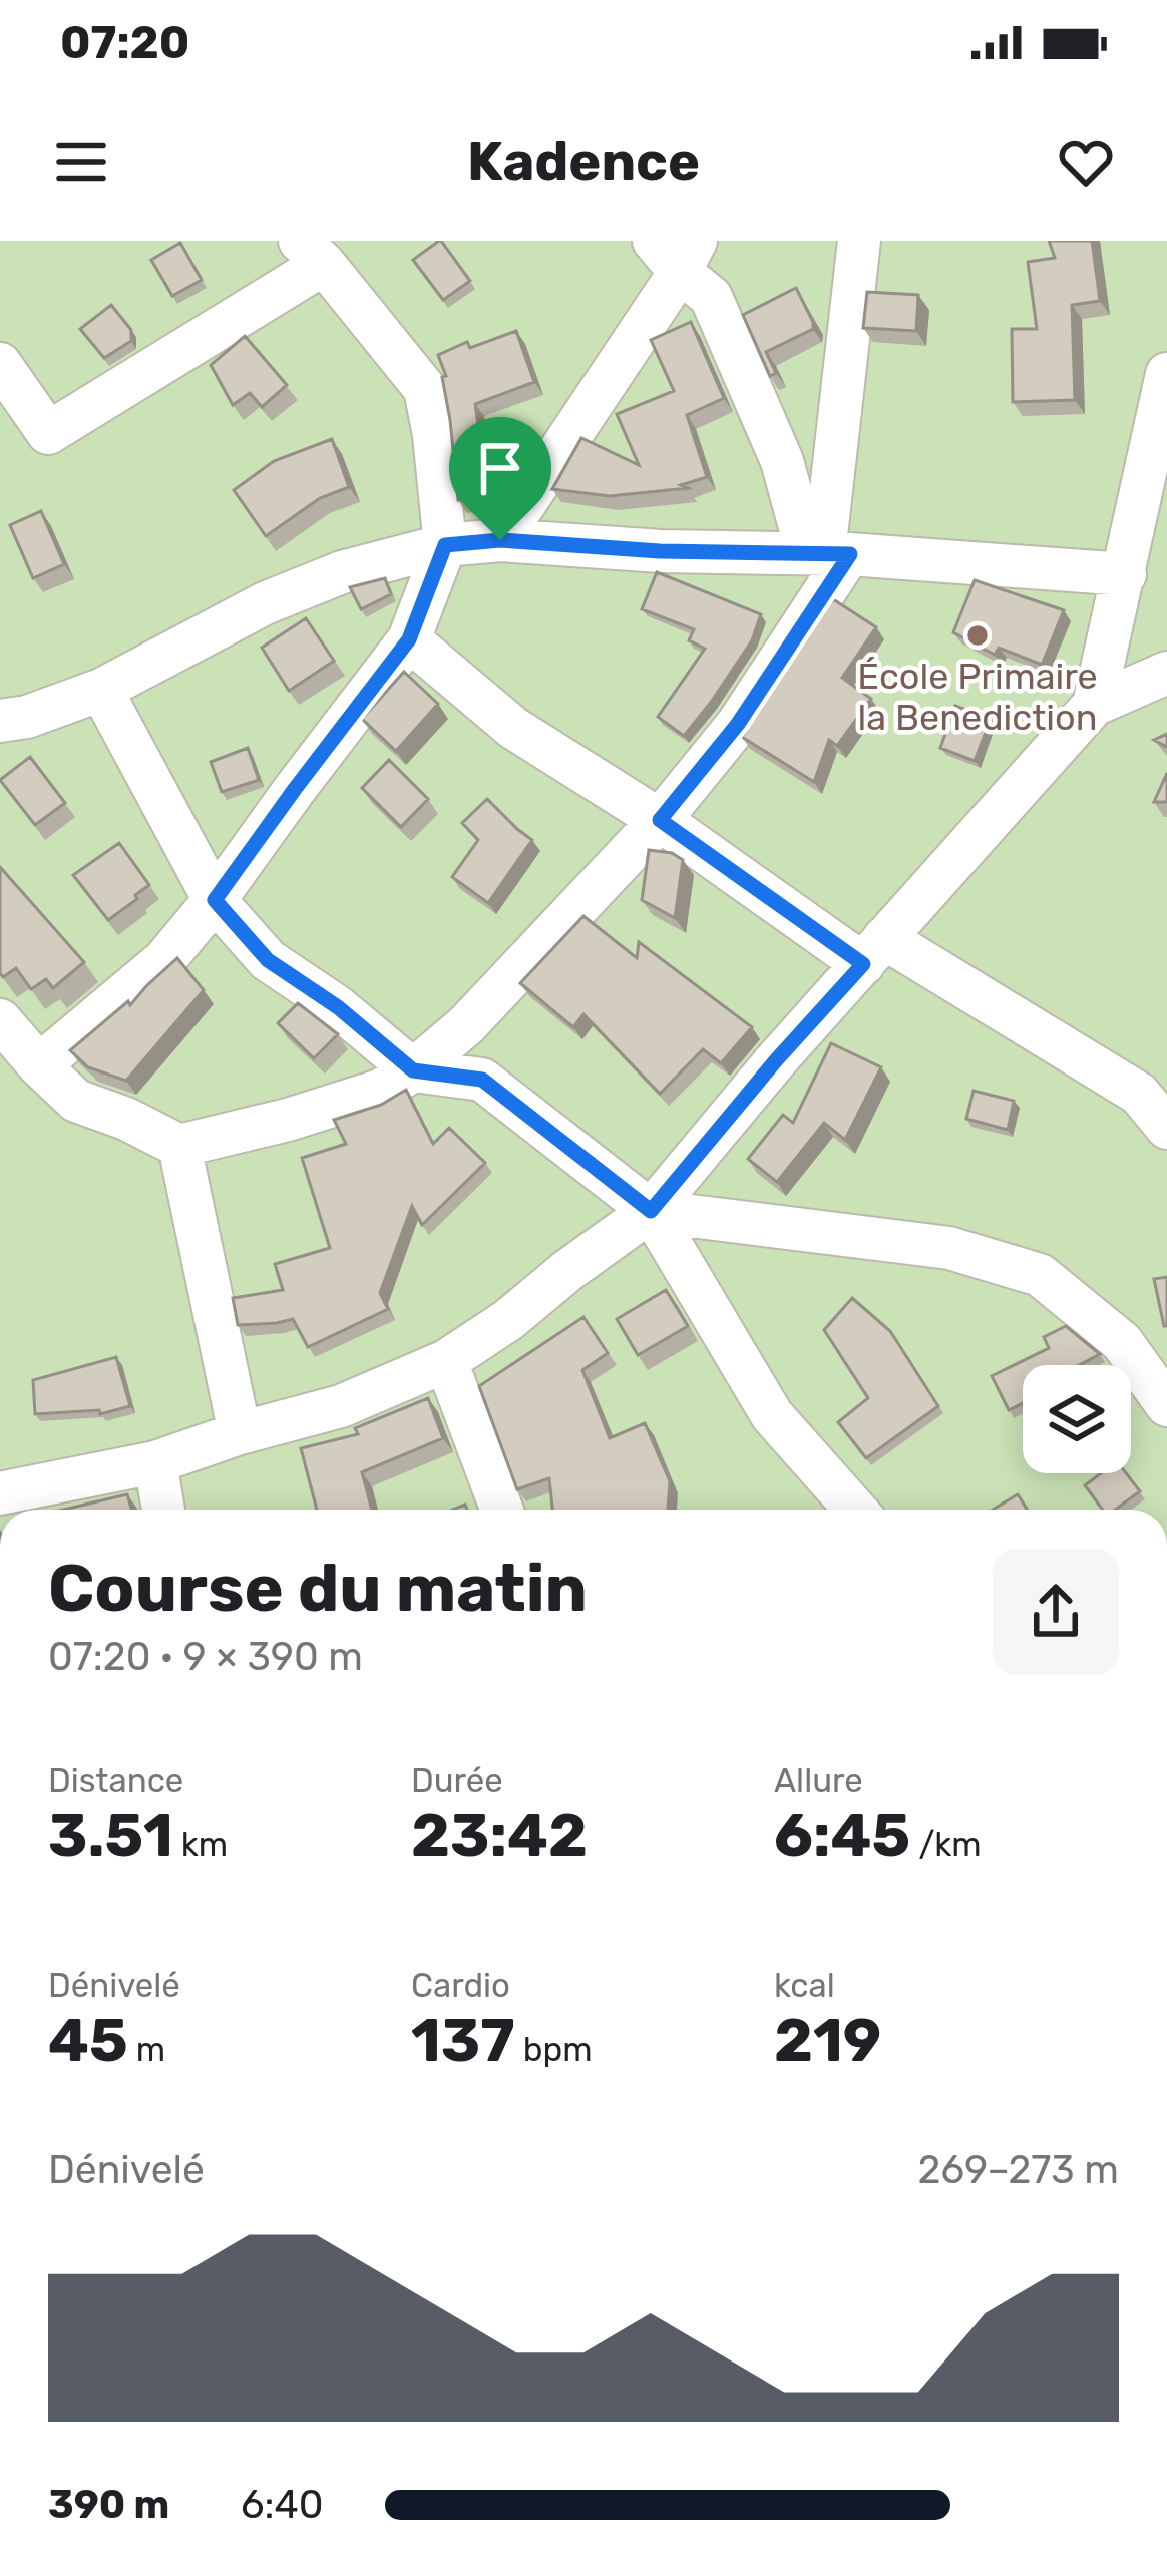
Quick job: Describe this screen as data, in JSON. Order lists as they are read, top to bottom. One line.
{"places":["École Primaire la Benediction"],"page":{"status":"07:20","header":"Kadence","heading":["Course du matin","07:20 · 9 × 390 m"],"stats":[["Distance","3.51 km"],["Durée","23:42"],["Allure","6:45 /km"],["Dénivelé","45 m"],["Cardio","137 bpm"],["kcal","219"]],"chart":["Dénivelé","269–273 m"],"list":[{"name":"390 m","note":"6:40"}]}}
